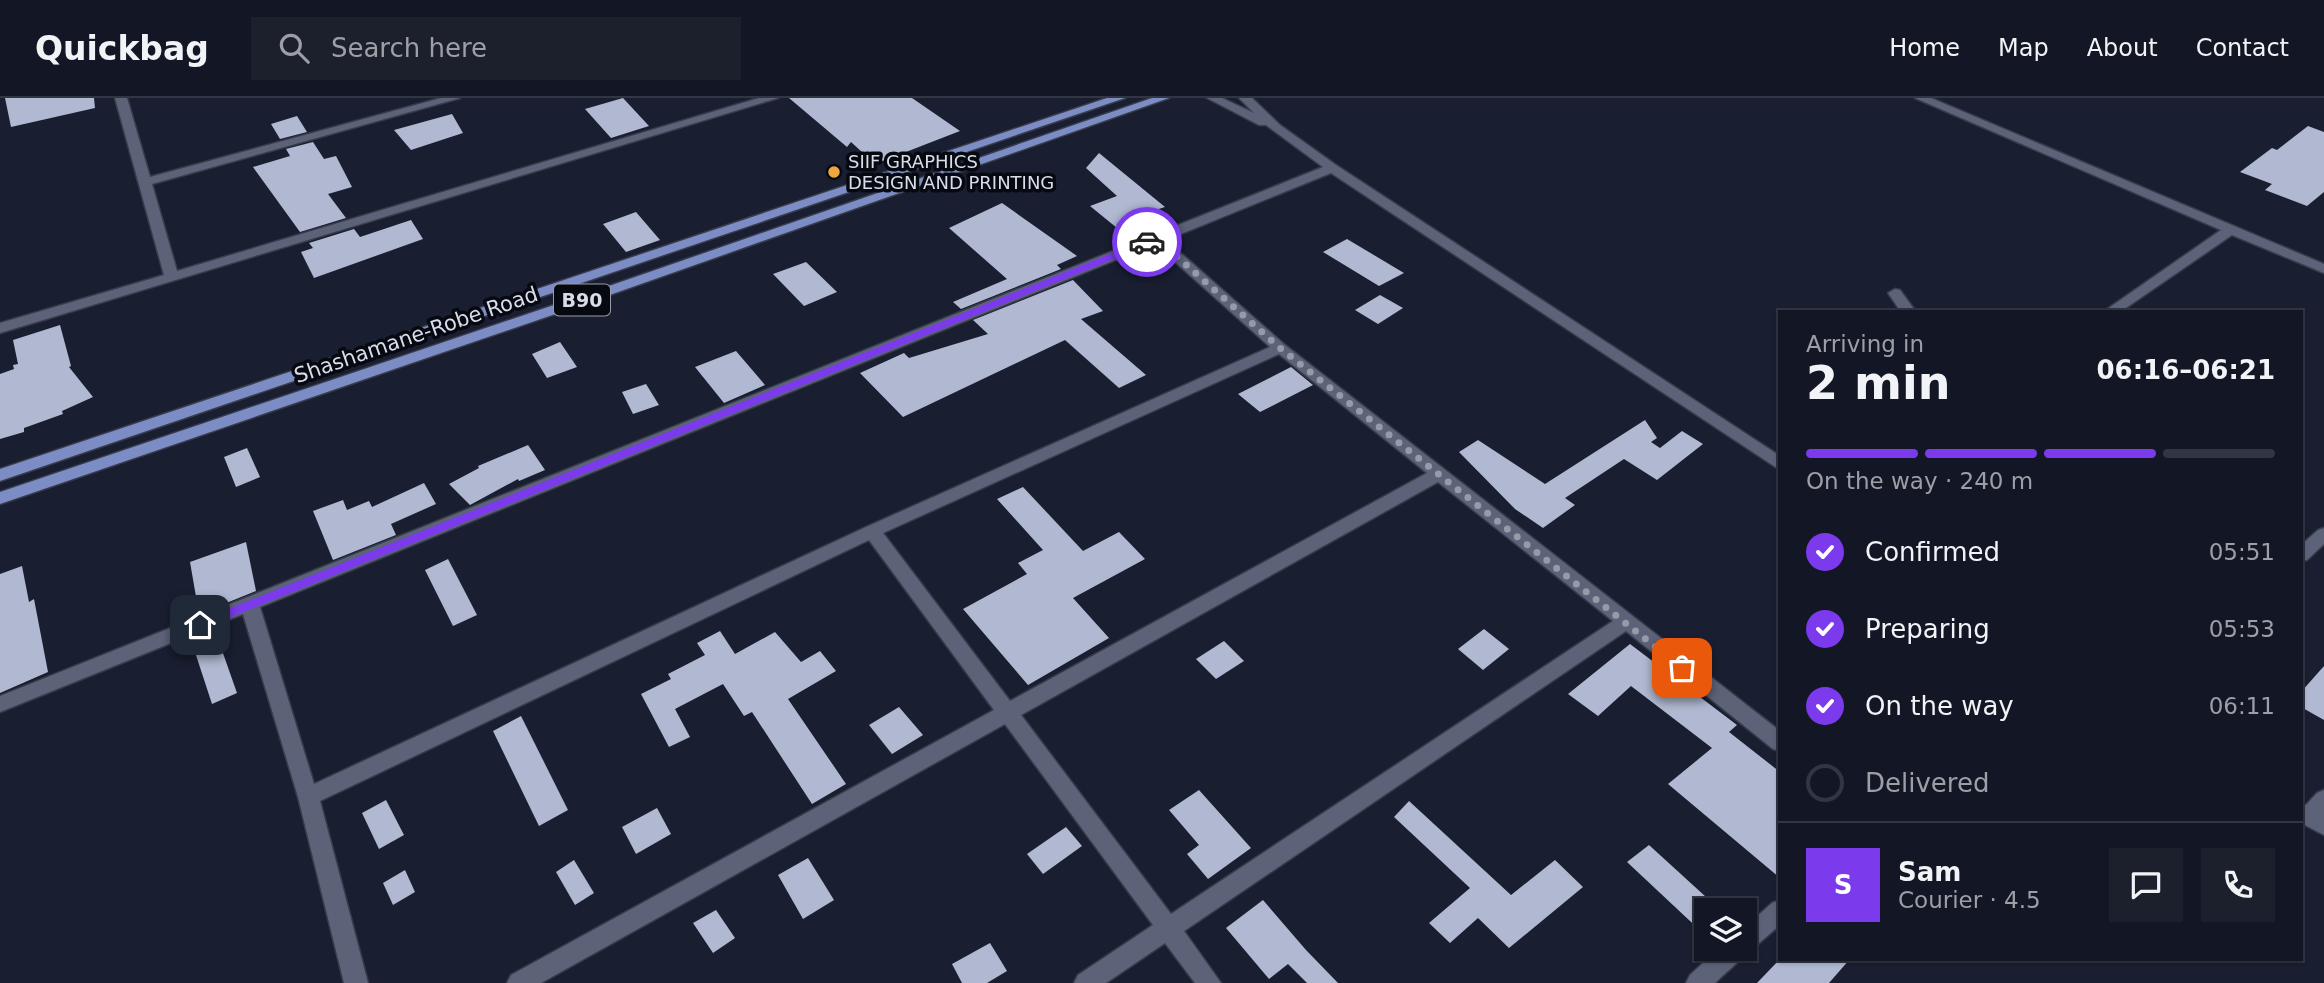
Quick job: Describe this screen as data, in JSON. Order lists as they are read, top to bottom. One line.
{"streets":{"main road":["B90","Shashamane-Robe Road"]},"places":["SIIF GRAPHICS DESIGN AND PRINTING"],"page":{"header":"Quickbag","search":"Search here","nav":["Home","Map","About","Contact"],"heading":["2 min","Arriving in","06:16–06:21"],"panel":["Sam","Courier · 4.5"],"bar":"On the way · 240 m","list":[["Confirmed","05:51"],["Preparing","05:53"],["On the way","06:11"],"Delivered"],"round":"S"}}
